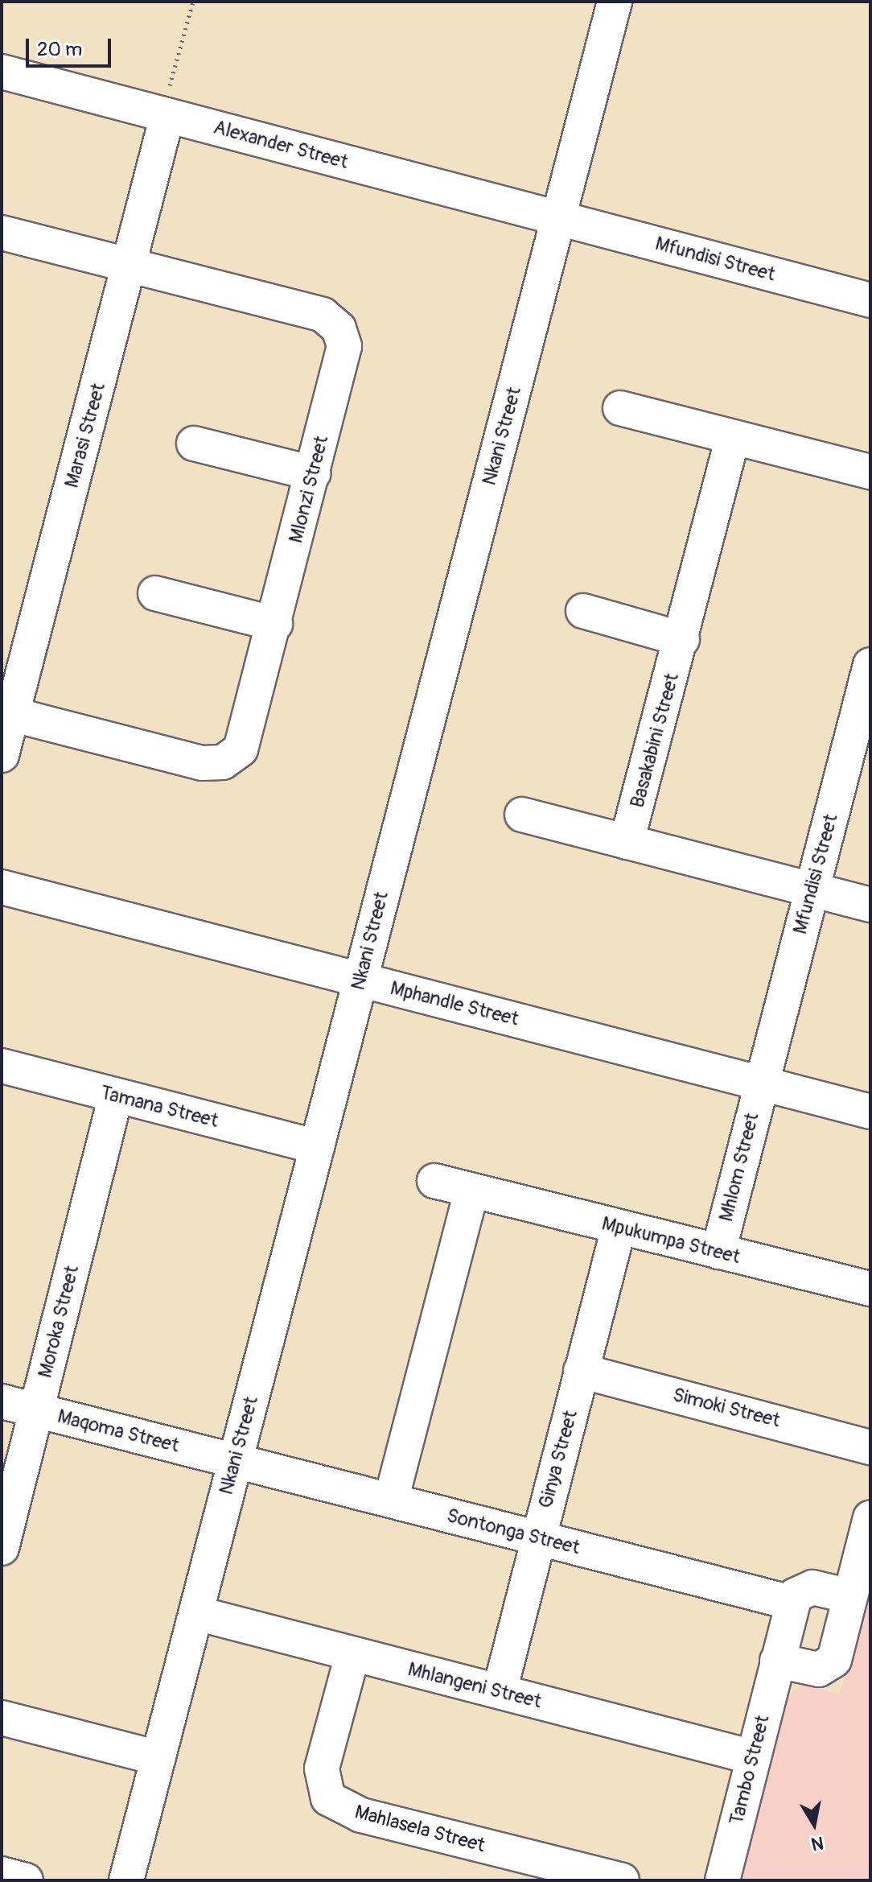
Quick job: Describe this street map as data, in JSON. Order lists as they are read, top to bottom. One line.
{"streets":{"street":["Alexander Street","Mfundisi Street","Marasi Street","Nkani Street","Mlonzi Street","Basakabini Street","Mphandle Street","Tamana Street","Mhlom Street","Mpukumpa Street","Moroka Street","Simoki Street","Maqoma Street","Ginya Street","Sontonga Street","Mhlangeni Street","Tambo Street","Mahlasela Street"]},"crossings":[["Alexander Street","Mfundisi Street"],["Alexander Street","Marasi Street"],["Alexander Street","Nkani Street"],["Mfundisi Street","Nkani Street"],["Mfundisi Street","Mphandle Street"],["Mfundisi Street","Mhlom Street"],["Marasi Street","Mlonzi Street"],["Nkani Street","Mphandle Street"],["Nkani Street","Tamana Street"],["Nkani Street","Maqoma Street"],["Nkani Street","Sontonga Street"],["Nkani Street","Mhlangeni Street"],["Mphandle Street","Mhlom Street"],["Tamana Street","Moroka Street"],["Mhlom Street","Mpukumpa Street"],["Mpukumpa Street","Ginya Street"],["Moroka Street","Maqoma Street"],["Simoki Street","Ginya Street"],["Maqoma Street","Sontonga Street"],["Ginya Street","Sontonga Street"],["Ginya Street","Mhlangeni Street"],["Sontonga Street","Tambo Street"],["Mhlangeni Street","Tambo Street"],["Mhlangeni Street","Mahlasela Street"]],"scale_bar":"20 m","north":"bottom"}
